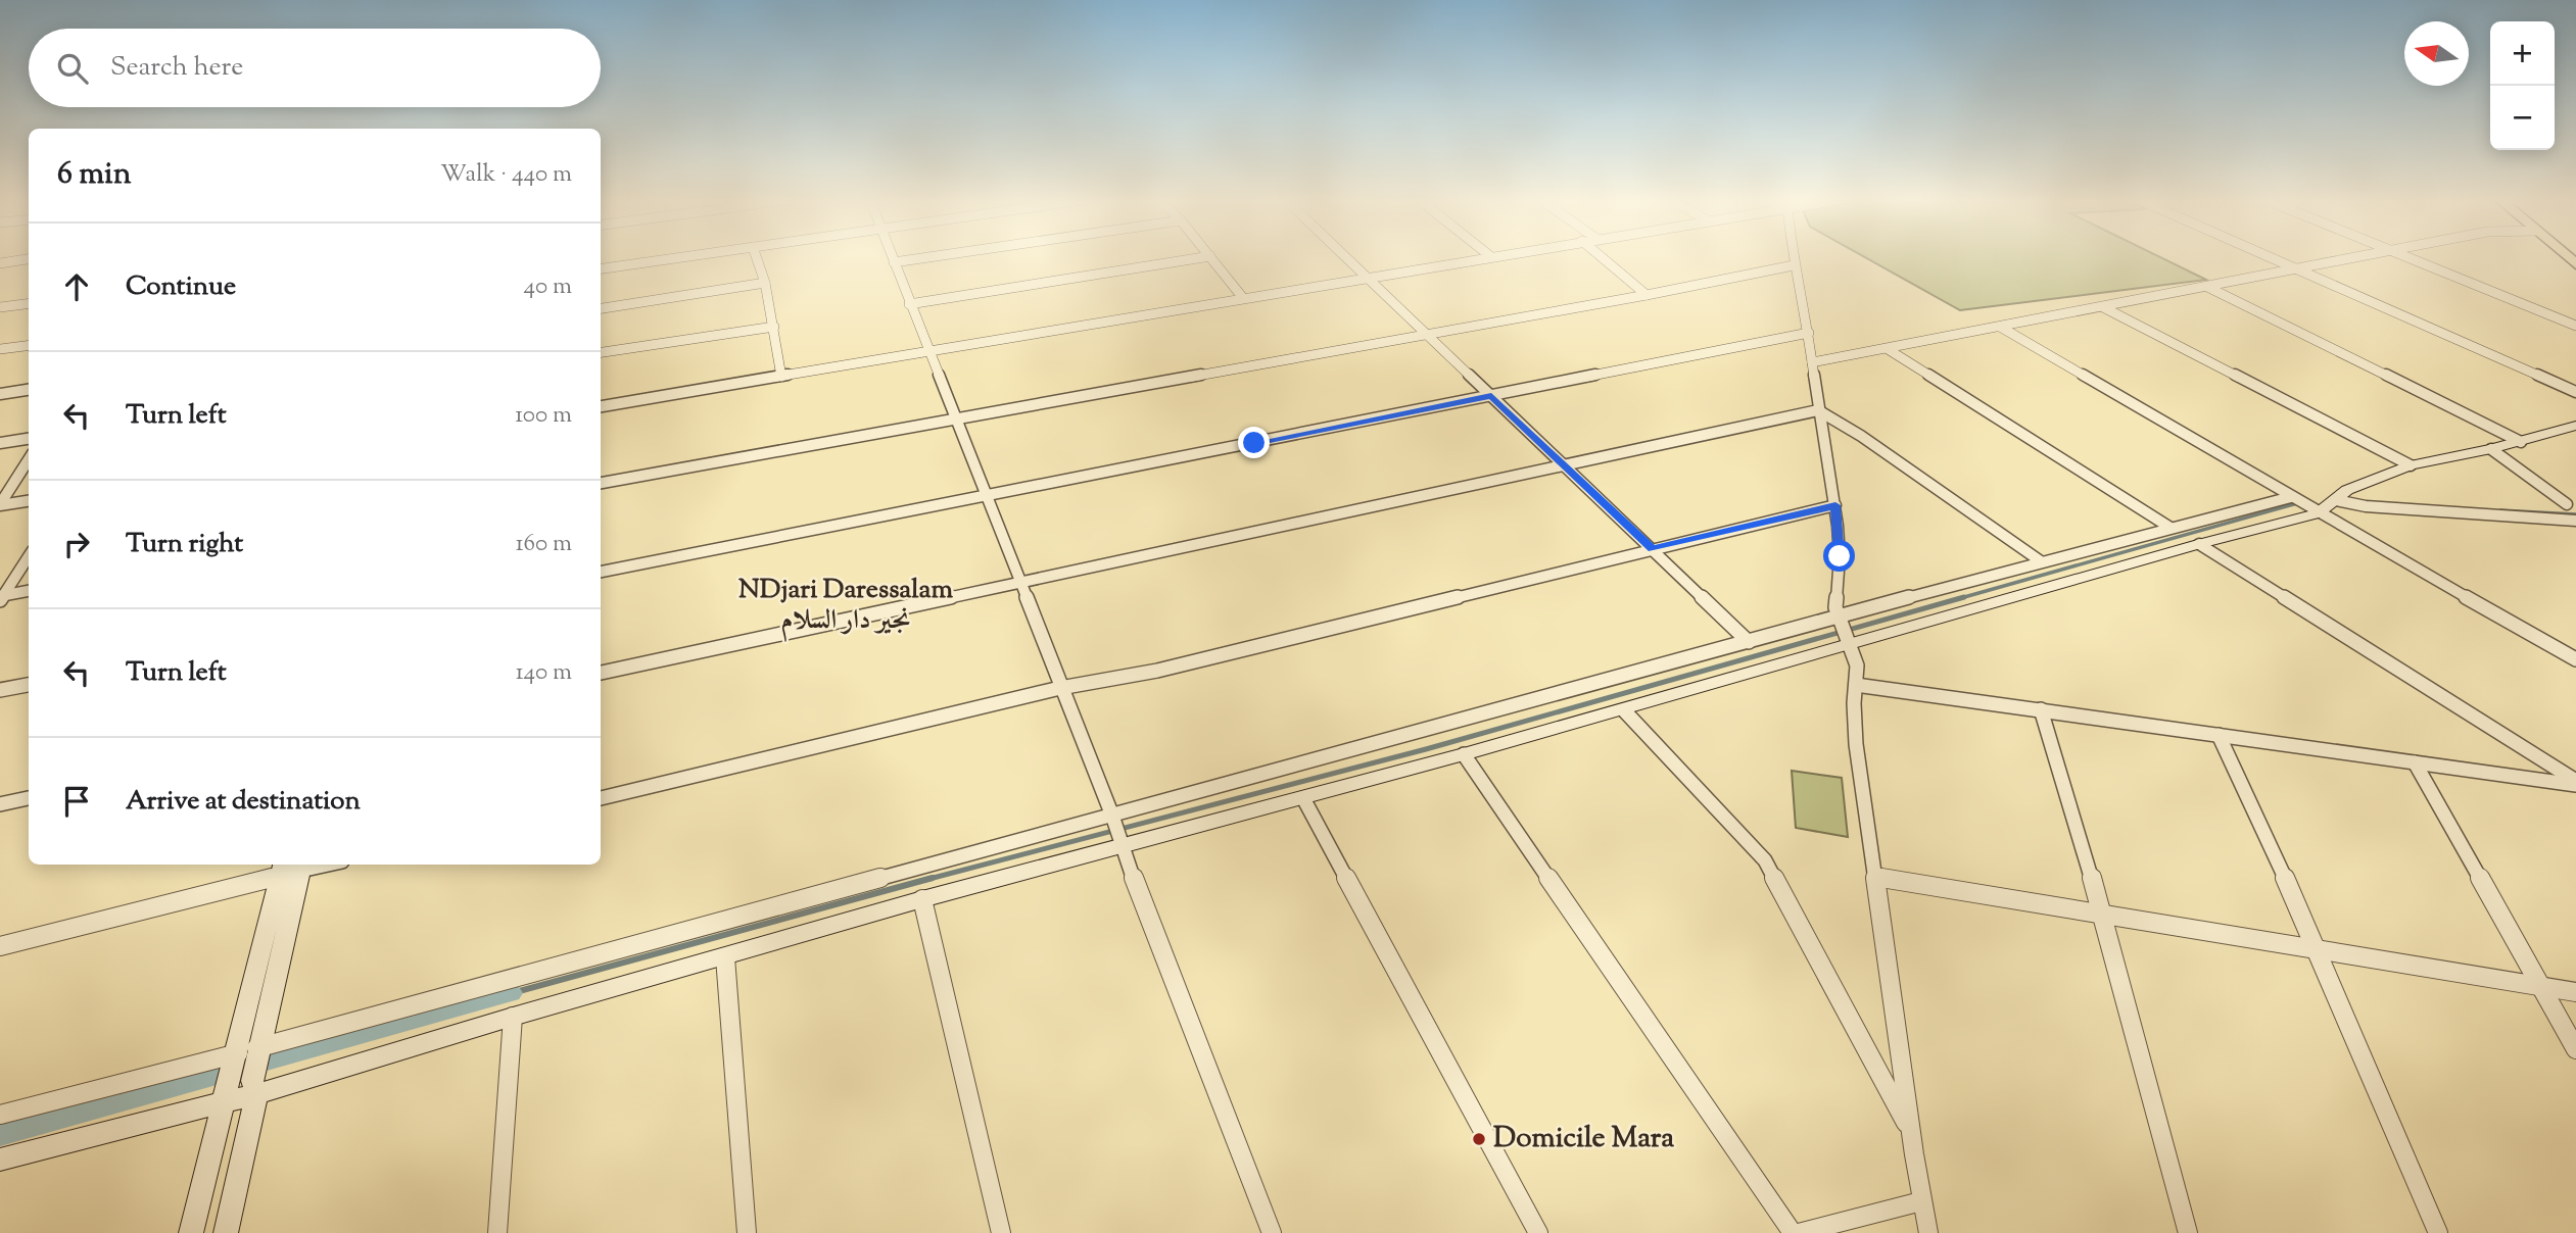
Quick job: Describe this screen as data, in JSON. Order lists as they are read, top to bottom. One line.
{"districts":["NDjari Daressalam نجير دار السلام"],"places":["Domicile Mara"],"north":"left","page":{"map_buttons":["+","−"],"search":"Search here","heading":["6 min","Walk · 440 m"],"list":[["Continue","40 m"],["Turn left","100 m"],["Turn right","160 m"],["Turn left","140 m"],"Arrive at destination"]}}
